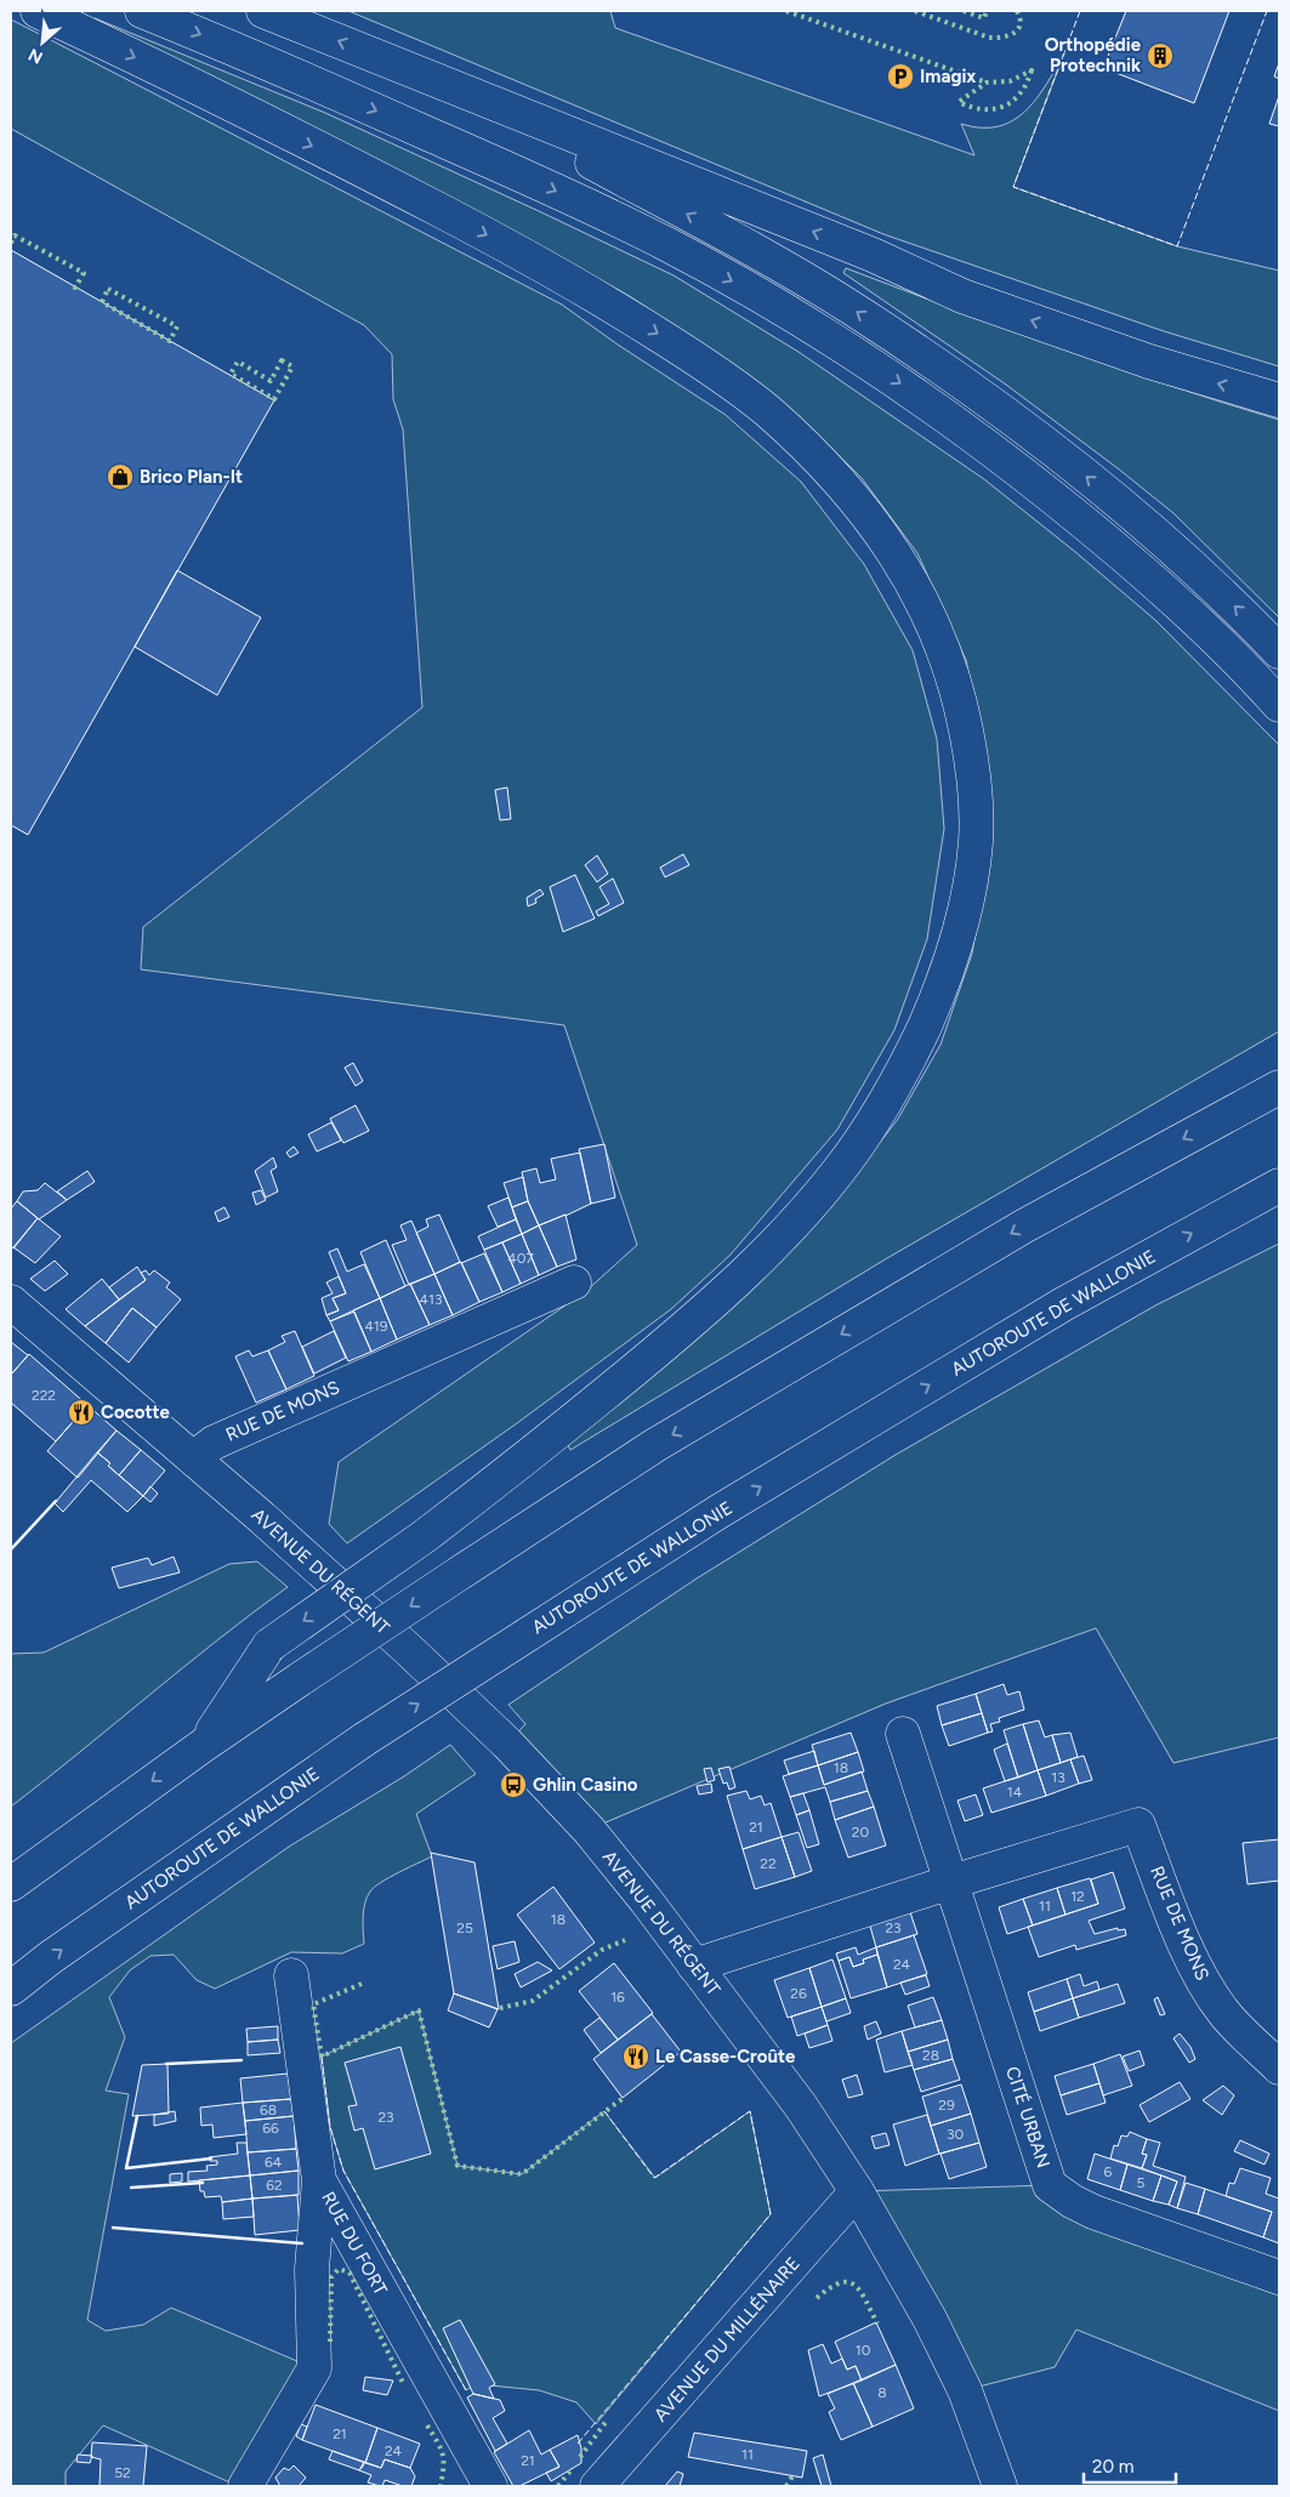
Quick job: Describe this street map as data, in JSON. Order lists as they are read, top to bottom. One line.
{"streets":{"main road":["AUTOROUTE DE WALLONIE","RUE DE MONS","AVENUE DU RÉGENT","CITÉ URBAN","RUE DU FORT","AVENUE DU MILLÉNAIRE"]},"crossings":[["RUE DE MONS","AVENUE DU RÉGENT"],["RUE DE MONS","CITÉ URBAN"],["AVENUE DU RÉGENT","AVENUE DU MILLÉNAIRE"]],"places":{"building":["Orthopédie Protechnik"],"parking":["Imagix"],"shop":["Brico Plan-It"],"restaurant":["Cocotte","Le Casse-Croûte"],"bus stop":["Ghlin Casino"]},"house_numbers":["407","413","419","222","18","13","14","21","20","22","12","11","18","25","23","24","26","16","28","29","68","23","66","30","64","6","5","62","10","8","21","24","11","21","52"],"scale_bar":"20 m","north":"bottom left"}
